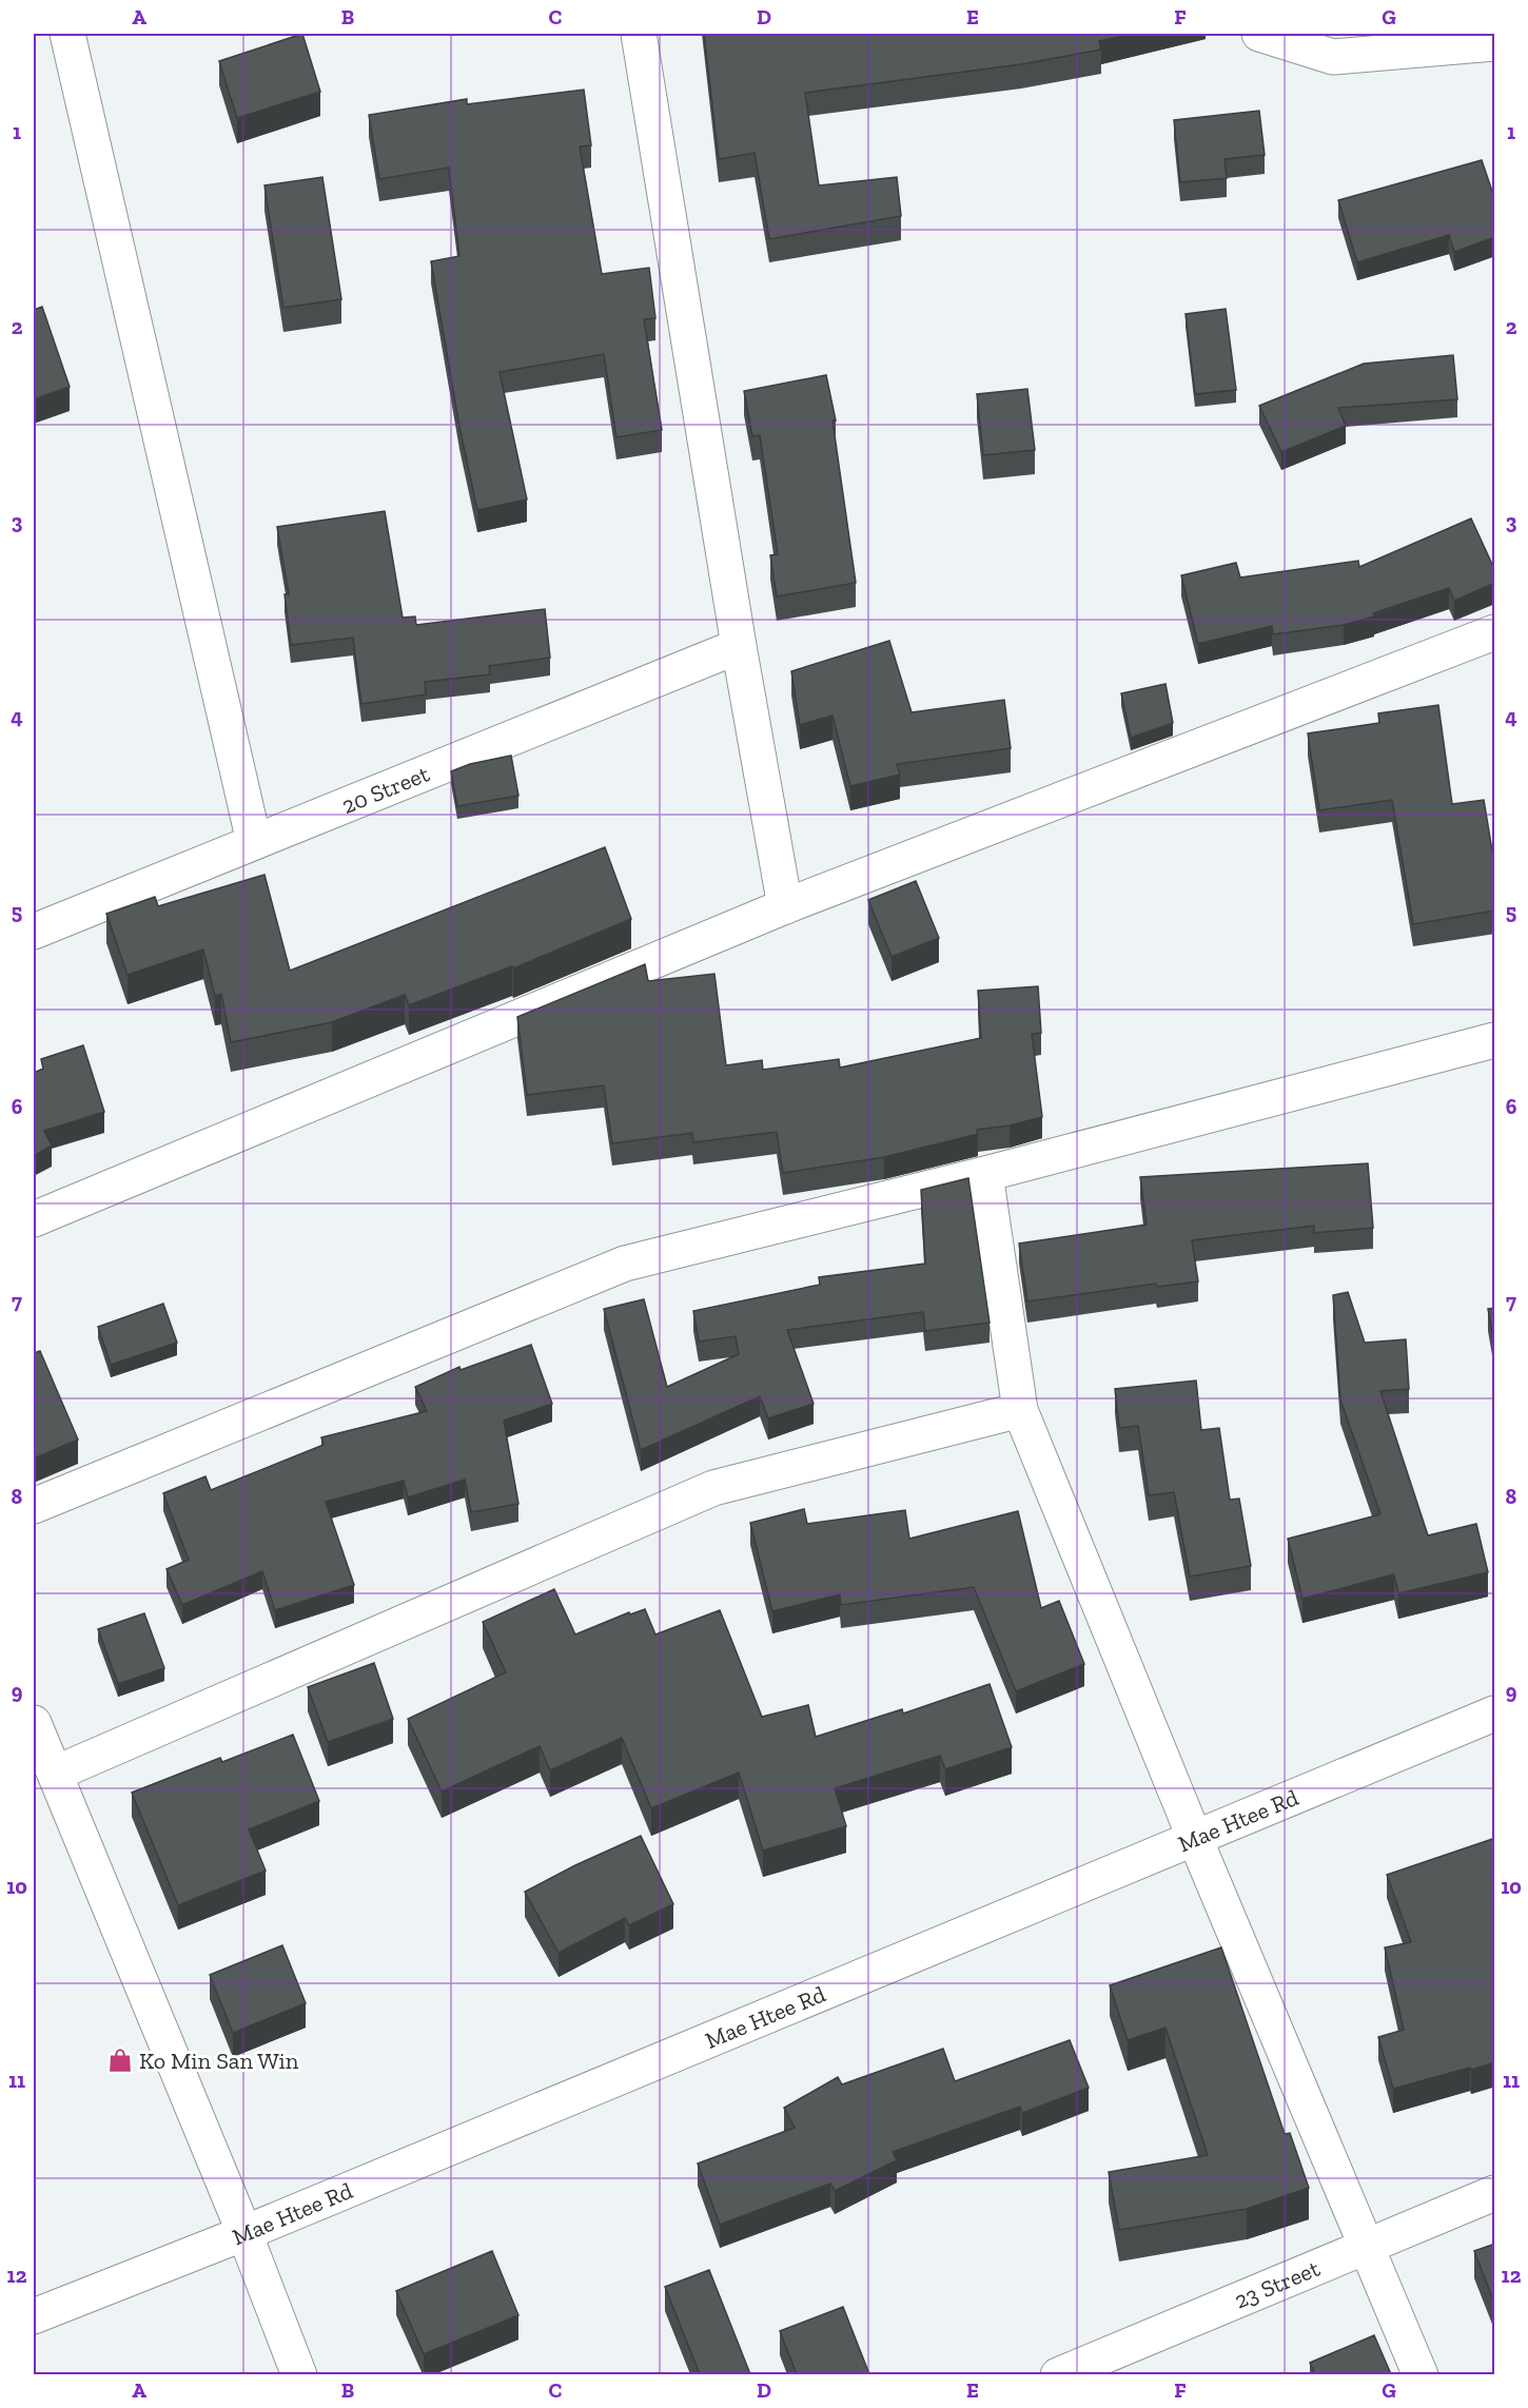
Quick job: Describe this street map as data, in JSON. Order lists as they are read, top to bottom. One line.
{"streets":{"street":["20 Street","Mae Htee Rd","23 Street"]},"places":{"shop":["Ko Min San Win"]},"grid":{"columns":["A","B","C","D","E","F","G"],"rows":["1","2","3","4","5","6","7","8","9","10","11","12"]}}
